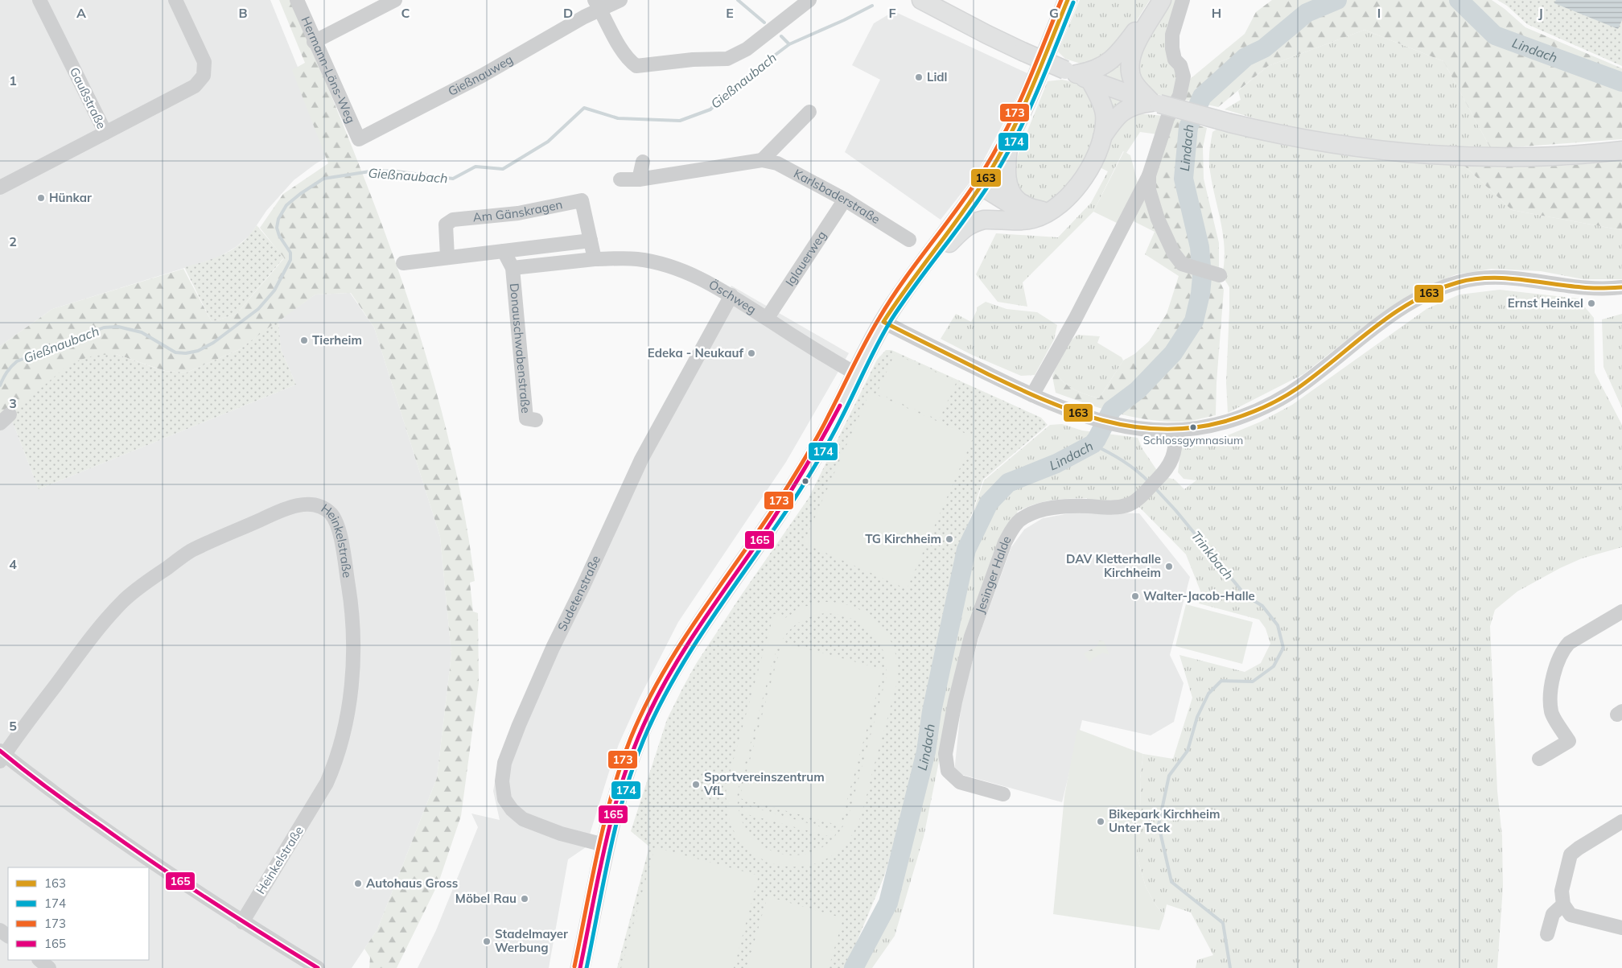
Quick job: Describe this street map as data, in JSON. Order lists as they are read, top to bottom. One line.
{"streets":{"street":["Hermann-Löns-Weg","Gießnauweg","Gaußstraße","Karlsbaderstraße","Am Gänskragen","Iglauerweg","Öschweg","Donauschwabenstraße","Heinkelstraße","Jesinger Halde","Sudetenstraße"]},"crossings":[["Hermann-Löns-Weg","Gießnauweg"],["Karlsbaderstraße","Iglauerweg"],["Iglauerweg","Öschweg"],["Öschweg","Donauschwabenstraße"],["Öschweg","Sudetenstraße"]],"water":["Lindach","Gießnaubach","Trinkbach"],"places":["Lidl","Hünkar","Ernst Heinkel","Tierheim","Edeka - Neukauf","Schlossgymnasium","TG Kirchheim","DAV Kletterhalle Kirchheim","Walter-Jacob-Halle","Sportvereinszentrum VfL","Bikepark Kirchheim Unter Teck","Autohaus Gross","Möbel Rau","Stadelmayer Werbung"],"lines":["transit line 163","transit line 173","transit line 174","transit line 165"],"legend":["163","174","173","165"],"grid":{"columns":["A","B","C","D","E","F","G","H","I","J"],"rows":["1","2","3","4","5"]}}
